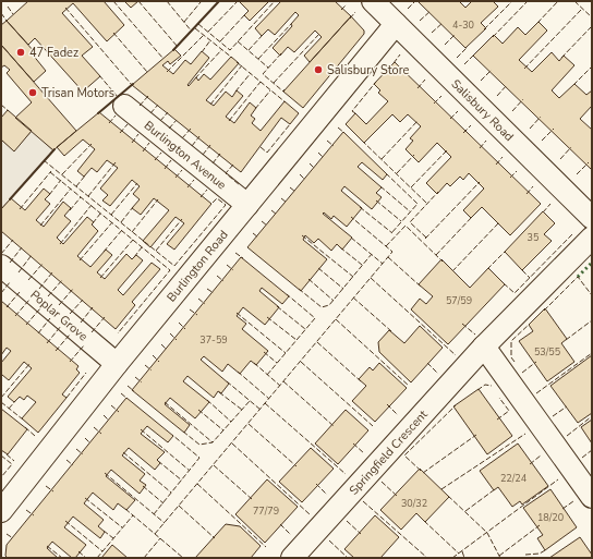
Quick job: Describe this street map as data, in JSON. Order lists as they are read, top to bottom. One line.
{"streets":{"street":["Salisbury Road","Burlington Avenue","Burlington Road","Poplar Grove","Springfield Crescent"]},"crossings":[["Salisbury Road","Burlington Road"],["Burlington Avenue","Burlington Road"],["Burlington Road","Poplar Grove"]],"places":["47 Fadez","Salisbury Store","Trisan Motors"],"house_numbers":["4-30","35","57/59","37-59","53/55","22/24","30/32","77/79","18/20"]}
